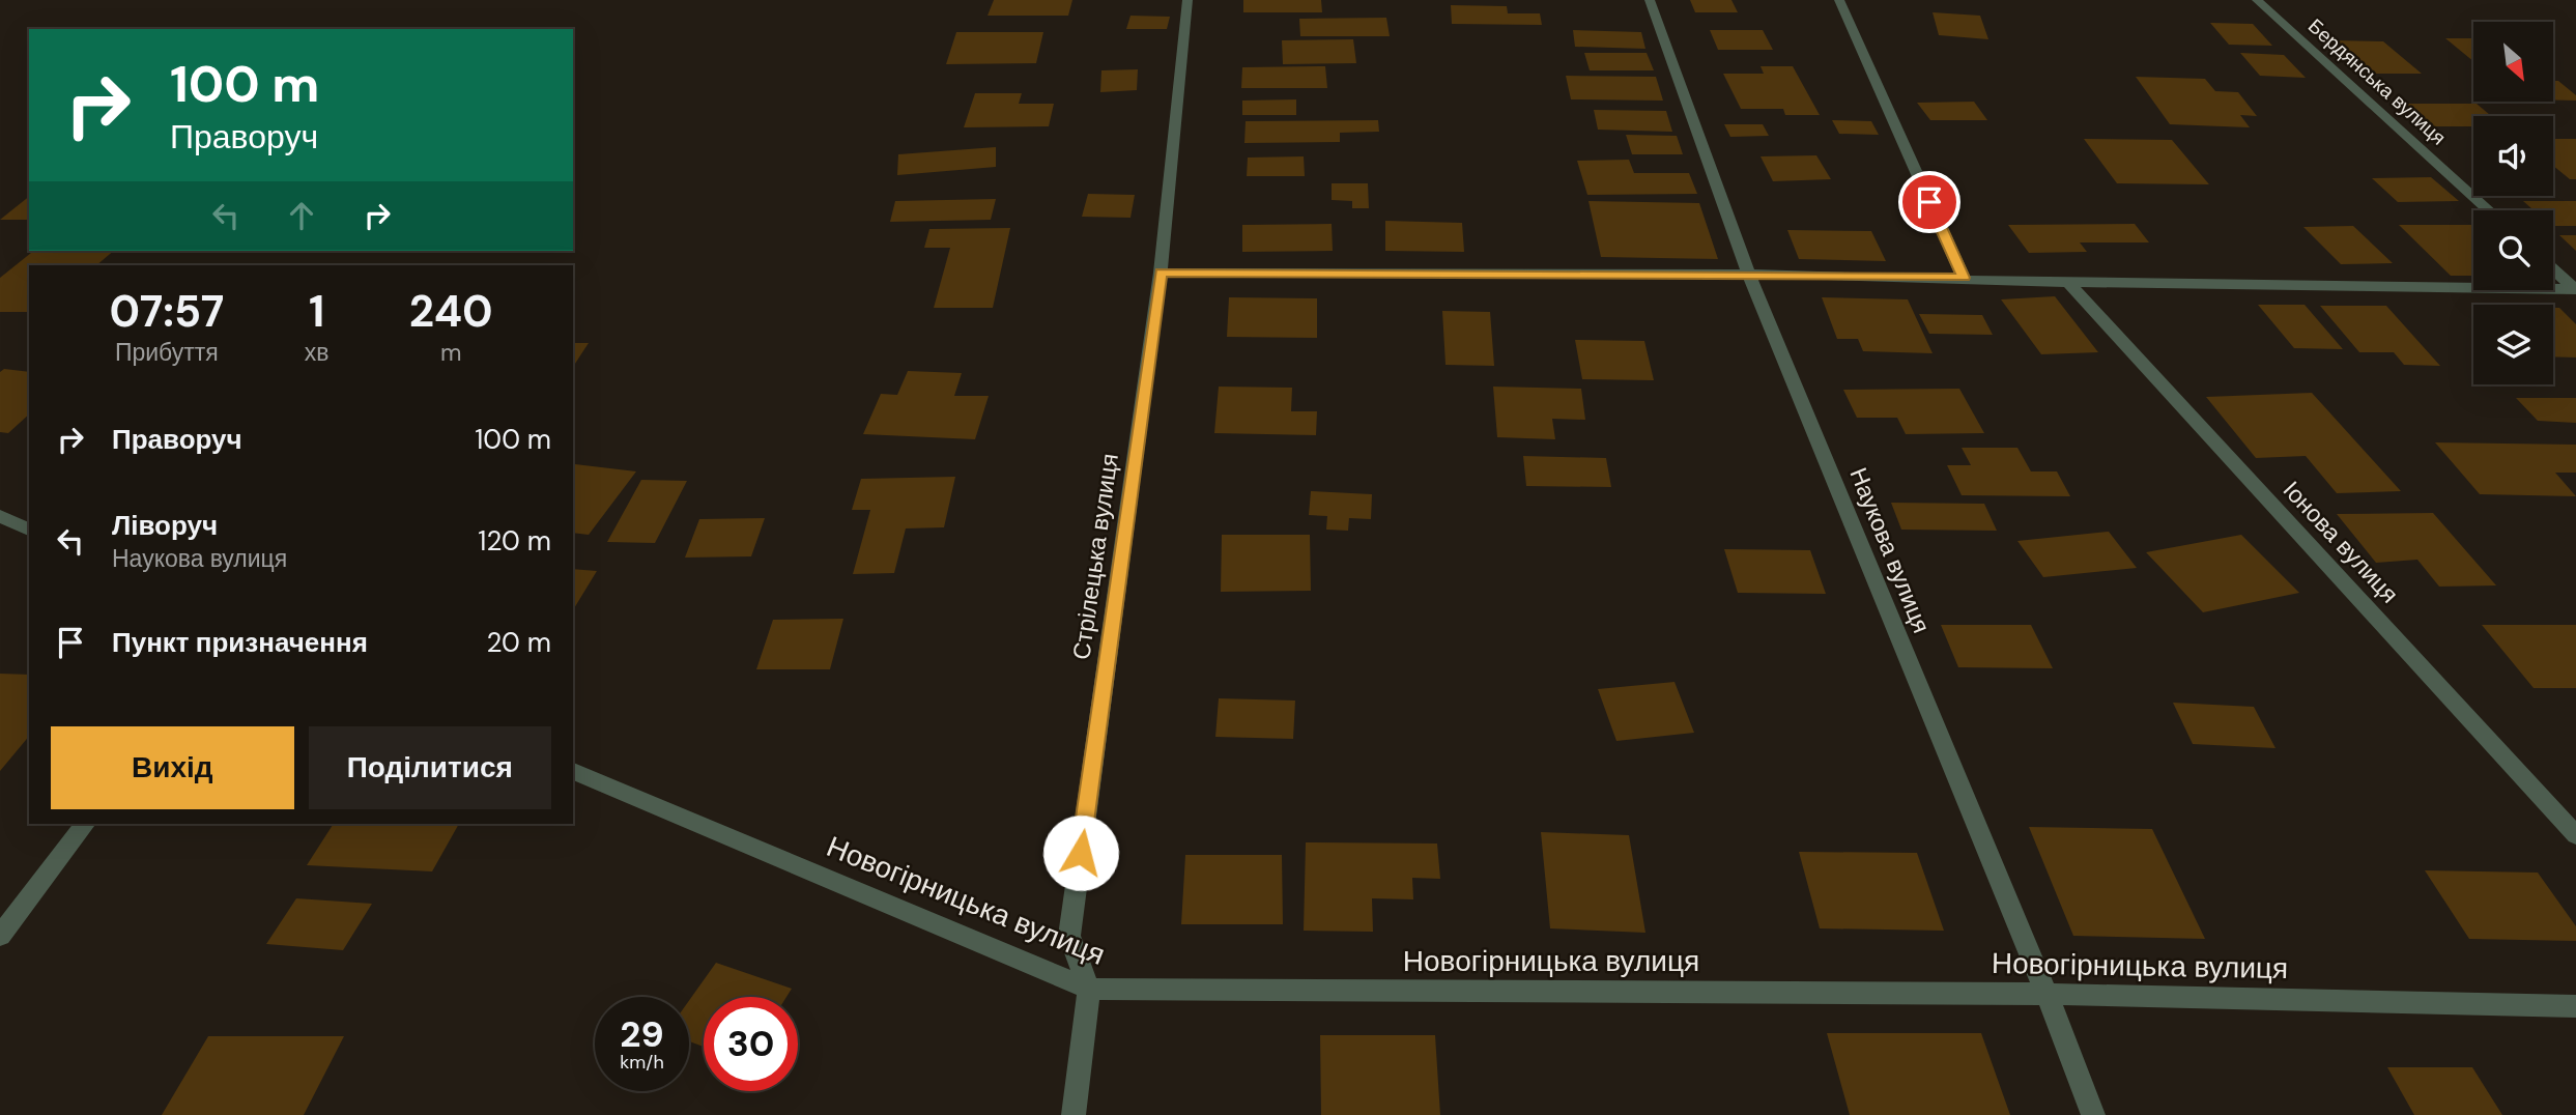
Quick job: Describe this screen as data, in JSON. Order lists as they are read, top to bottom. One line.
{"streets":{"street":["Бердянська вулиця","Іонова вулиця","Наукова вулиця","Стрілецька вулиця","Новогірницька вулиця"]},"crossings":[["Наукова вулиця","Новогірницька вулиця"],["Стрілецька вулиця","Новогірницька вулиця"]],"north":"bottom right","page":{"turn":["100 m","Праворуч"],"eta":["07:57","Прибуття","1","хв","240","m"],"list":[{"name":"Праворуч","value":"100 m"},{"name":"Ліворуч","note":"Наукова вулиця","value":"120 m"},{"name":"Пункт призначення","value":"20 m"}],"buttons":["Вихід","Поділитися"],"speed":"29 km/h","limit":"30"}}
